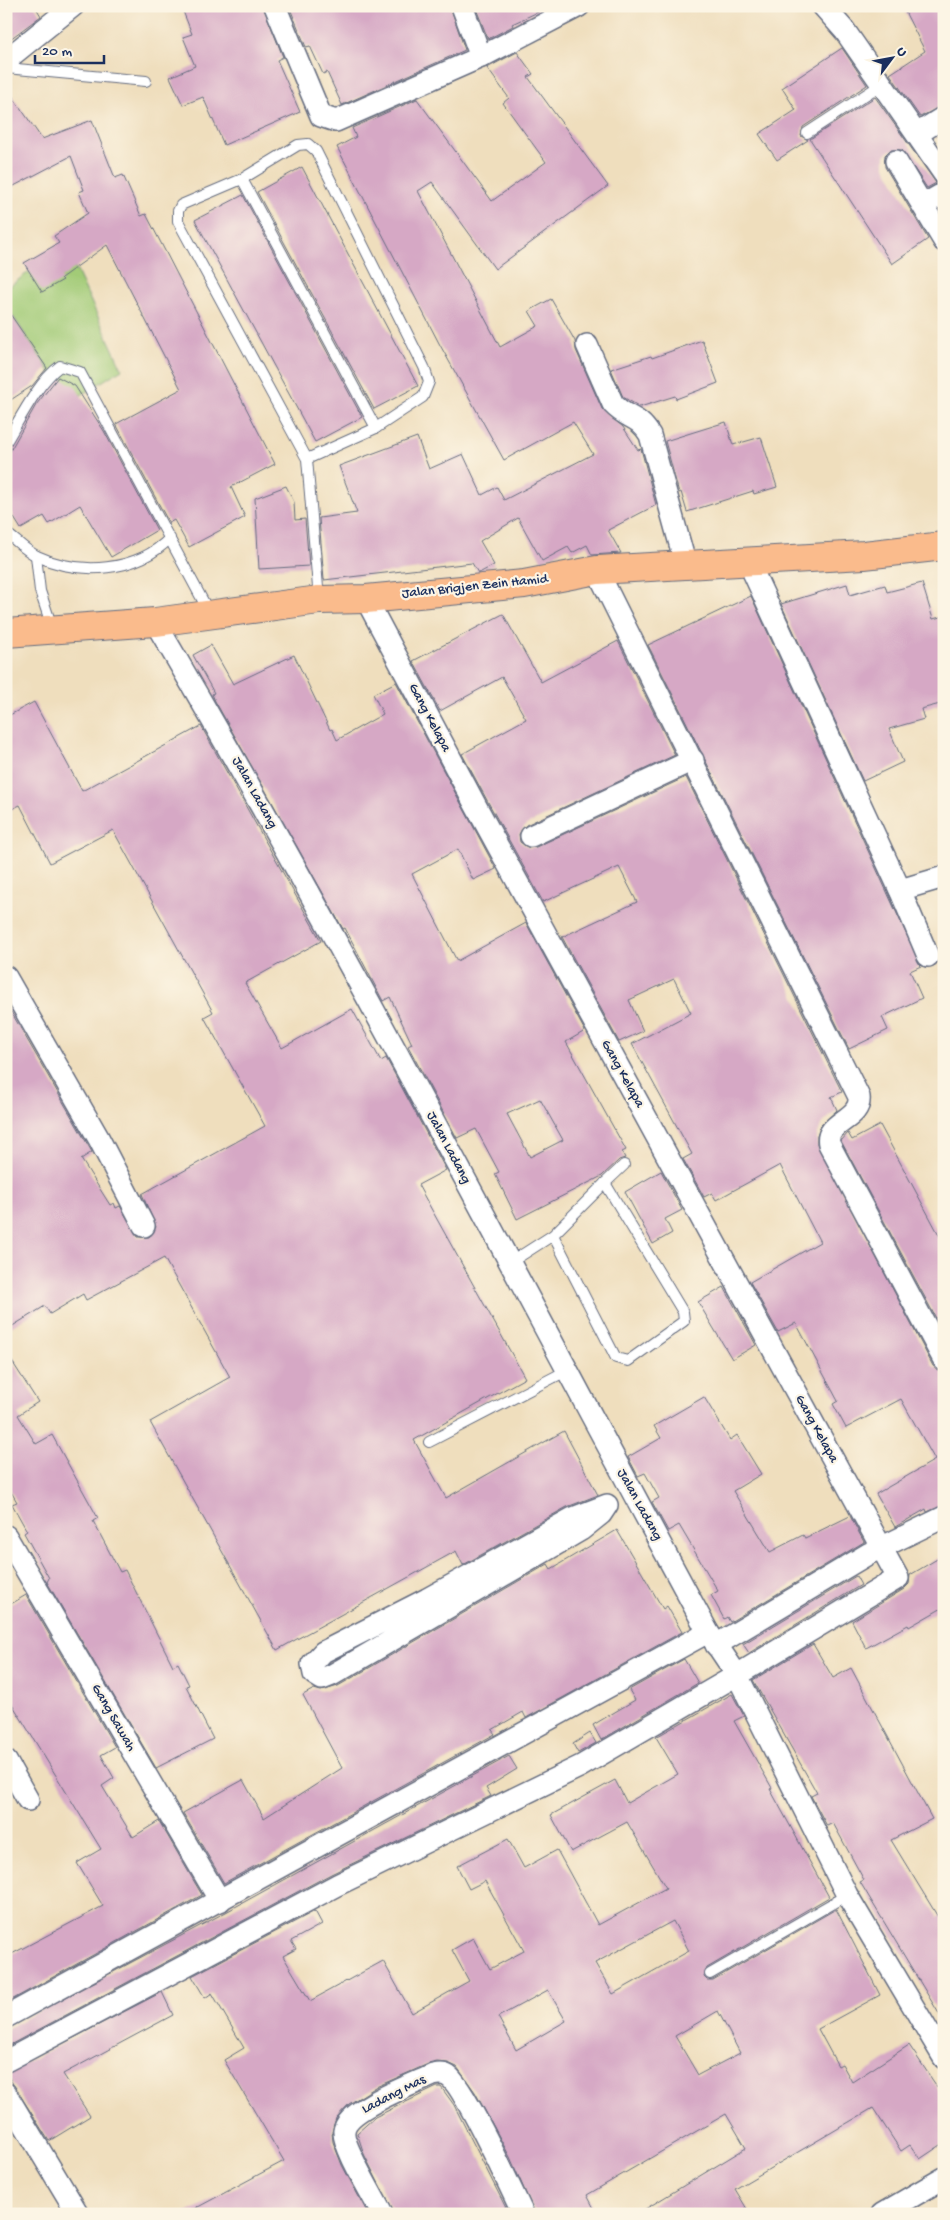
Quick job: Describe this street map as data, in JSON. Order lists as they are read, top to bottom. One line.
{"streets":{"main road":["Jalan Brigjen Zein Hamid"],"street":["Gang Kelapa","Jalan Ladang","Gang Sawah","Ladang Mas"]},"crossings":[["Jalan Brigjen Zein Hamid","Gang Kelapa"],["Jalan Brigjen Zein Hamid","Jalan Ladang"],["Gang Kelapa","Jalan Ladang"]],"scale_bar":"20 m","north":"top right"}
